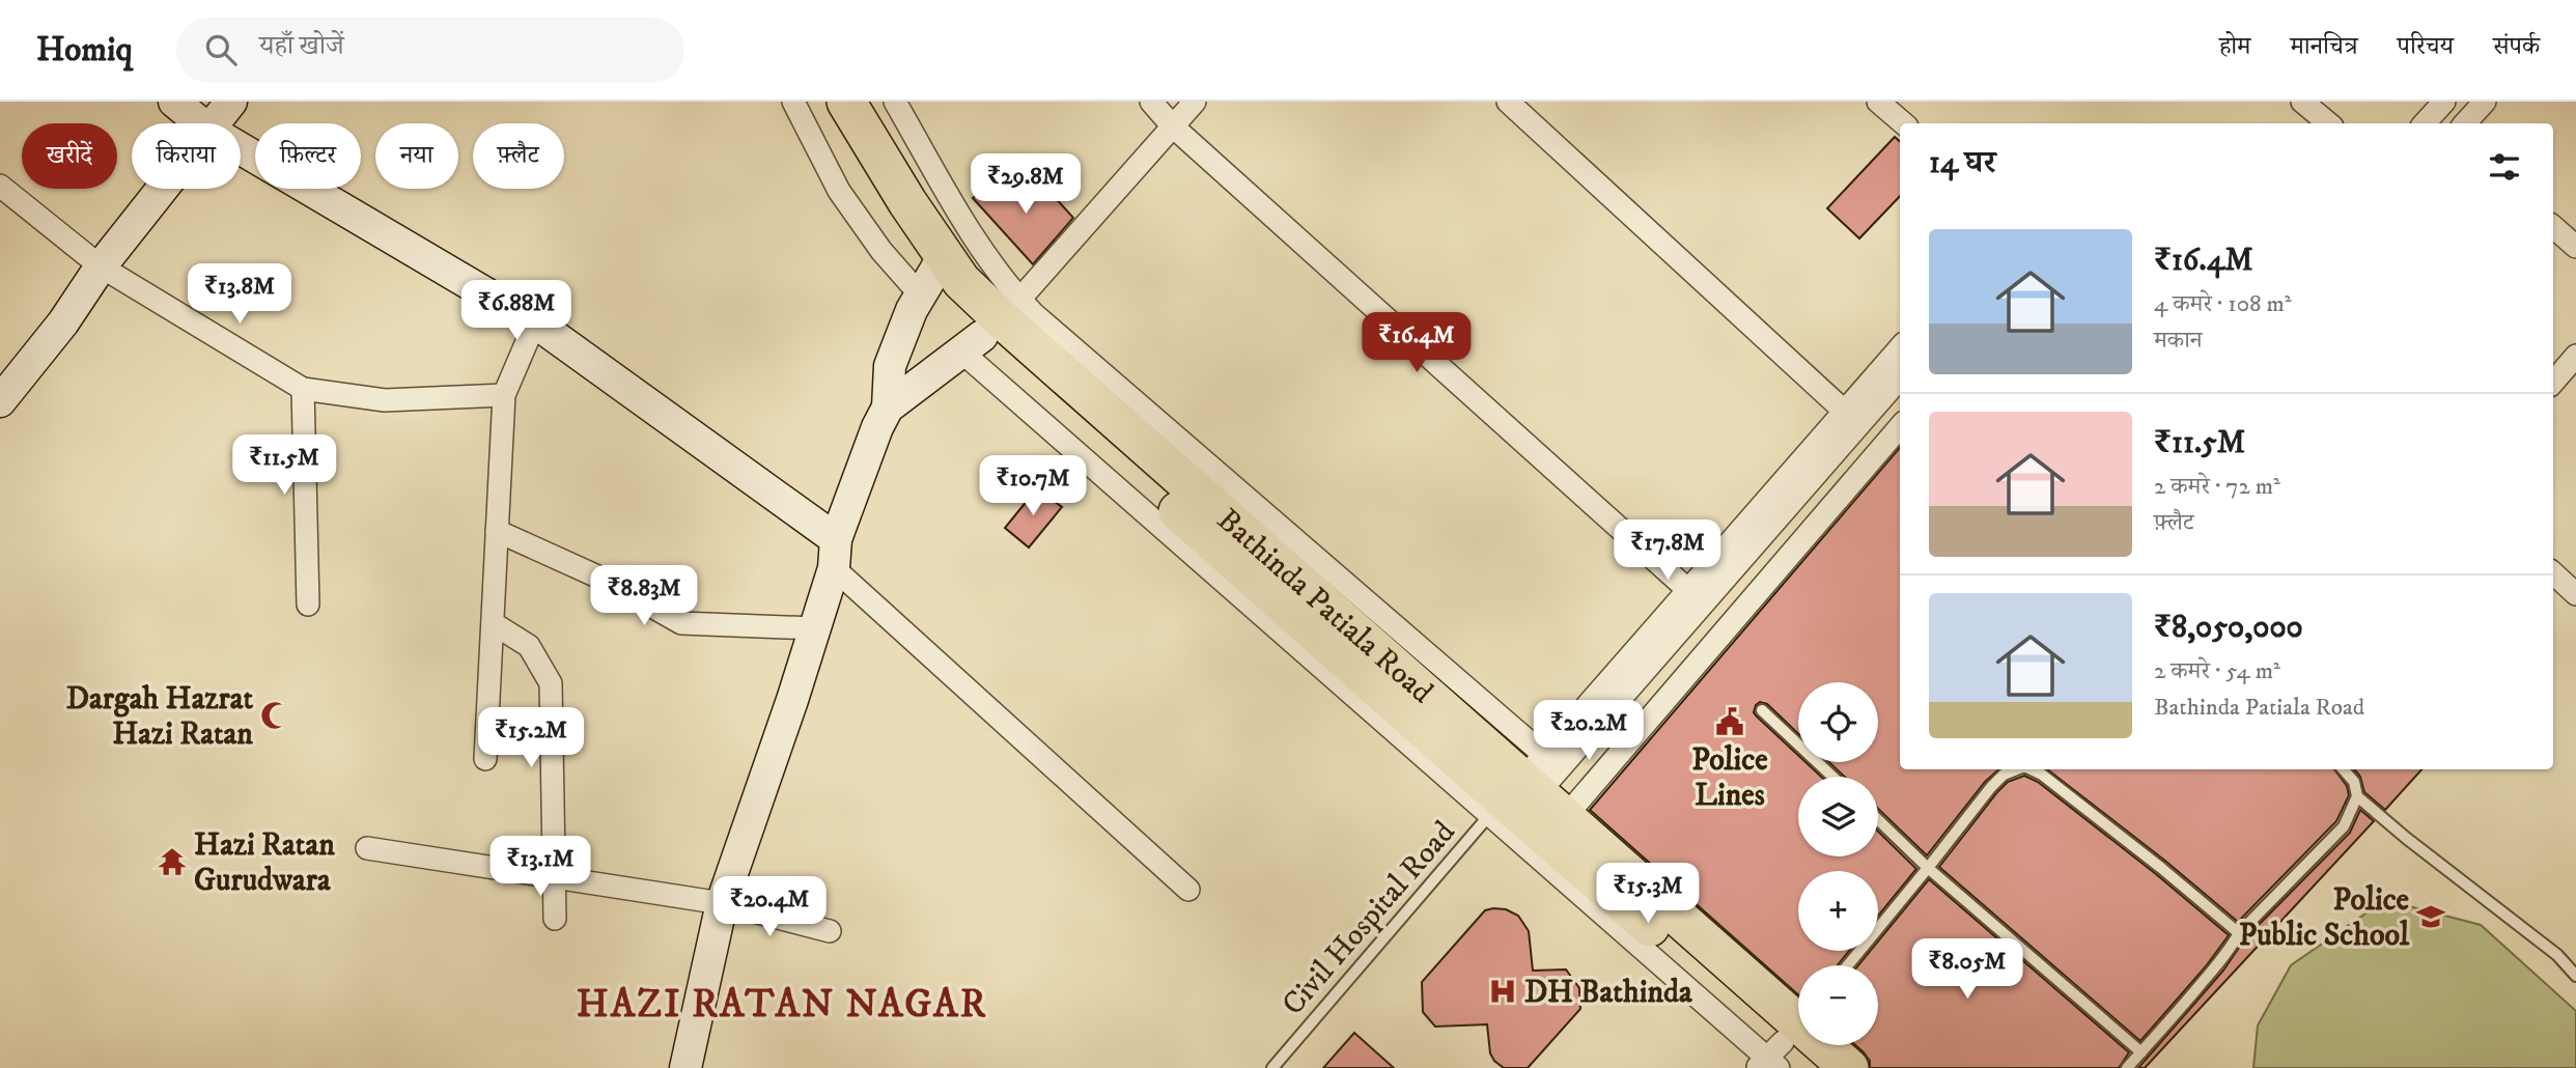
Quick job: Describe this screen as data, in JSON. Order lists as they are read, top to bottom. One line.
{"streets":{"lane":["Civil Hospital Road"]},"districts":["HAZI RATAN NAGAR"],"places":{"mosque":["Dargah Hazrat Hazi Ratan"],"public building":["Police Lines"],"temple":["Hazi Ratan Gurudwara"],"school or university":["Police Public School"],"hospital":["DH Bathinda"]},"page":{"header":"Homiq","search":"यहाँ खोजें","nav":["होम","मानचित्र","परिचय","संपर्क"],"chip":["खरीदें","किराया","फ़िल्टर","नया","फ़्लैट"],"heading":"14 घर","price":["₹29.8M","₹13.8M","₹6.88M","₹16.4M","₹11.5M","₹10.7M","₹17.8M","₹8.83M","₹20.2M","₹15.2M","₹13.1M","₹15.3M","₹20.4M","₹8.05M"],"list":[{"name":"₹16.4M","note":"4 कमरे · 108 m² · मकान"},{"name":"₹11.5M","note":"2 कमरे · 72 m² · फ़्लैट"},{"name":"₹8,050,000","note":"2 कमरे · 54 m² · Bathinda Patiala Road"}],"map_buttons":["+","−"]}}
